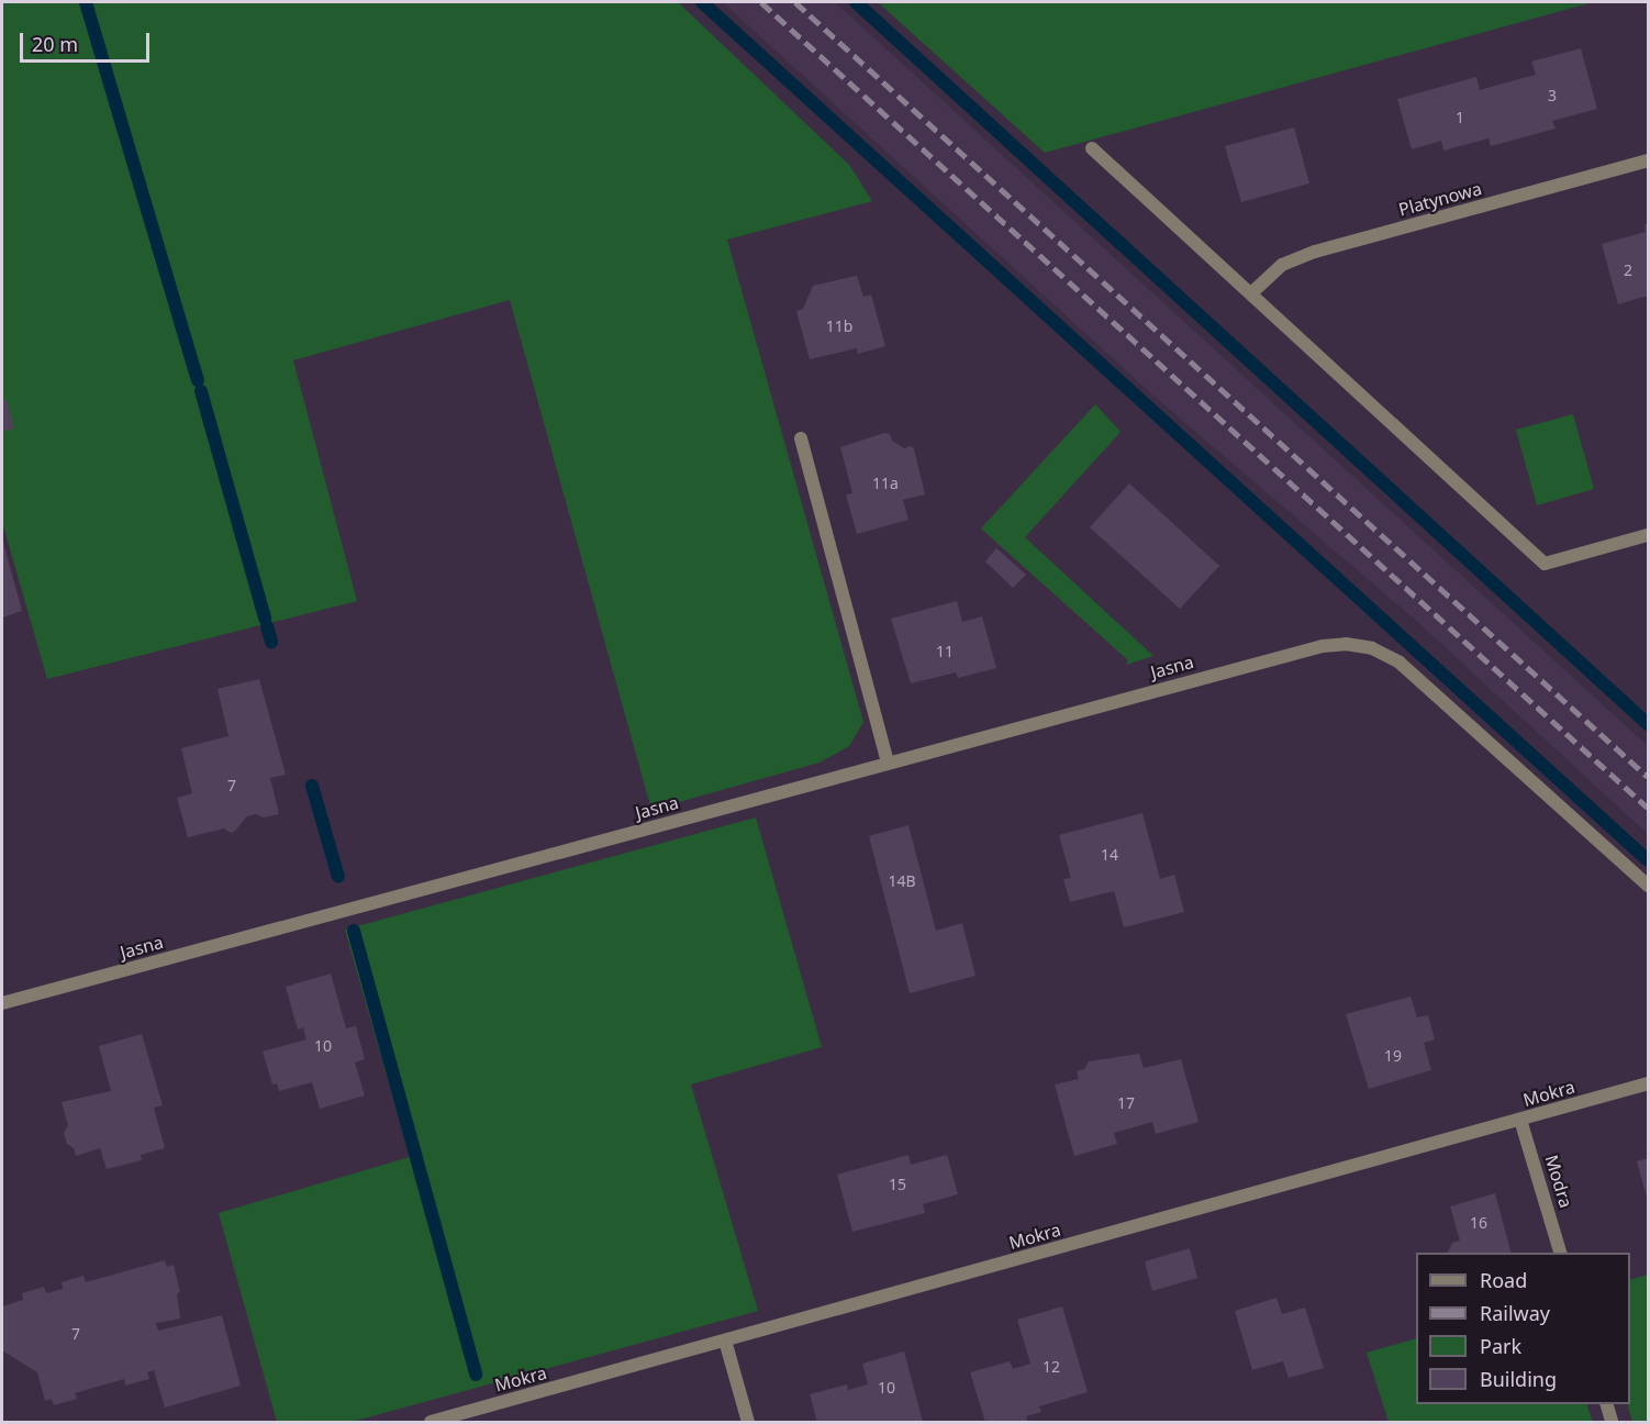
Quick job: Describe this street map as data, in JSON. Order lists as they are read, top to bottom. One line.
{"streets":{"street":["Platynowa","Jasna","Mokra","Modra"]},"crossings":[["Mokra","Modra"]],"house_numbers":["3","1","2","11b","11a","11","7","14","14B","10","19","17","15","16","7","12","10"],"legend":["Road","Railway","Park","Building"],"scale_bar":"20 m"}
